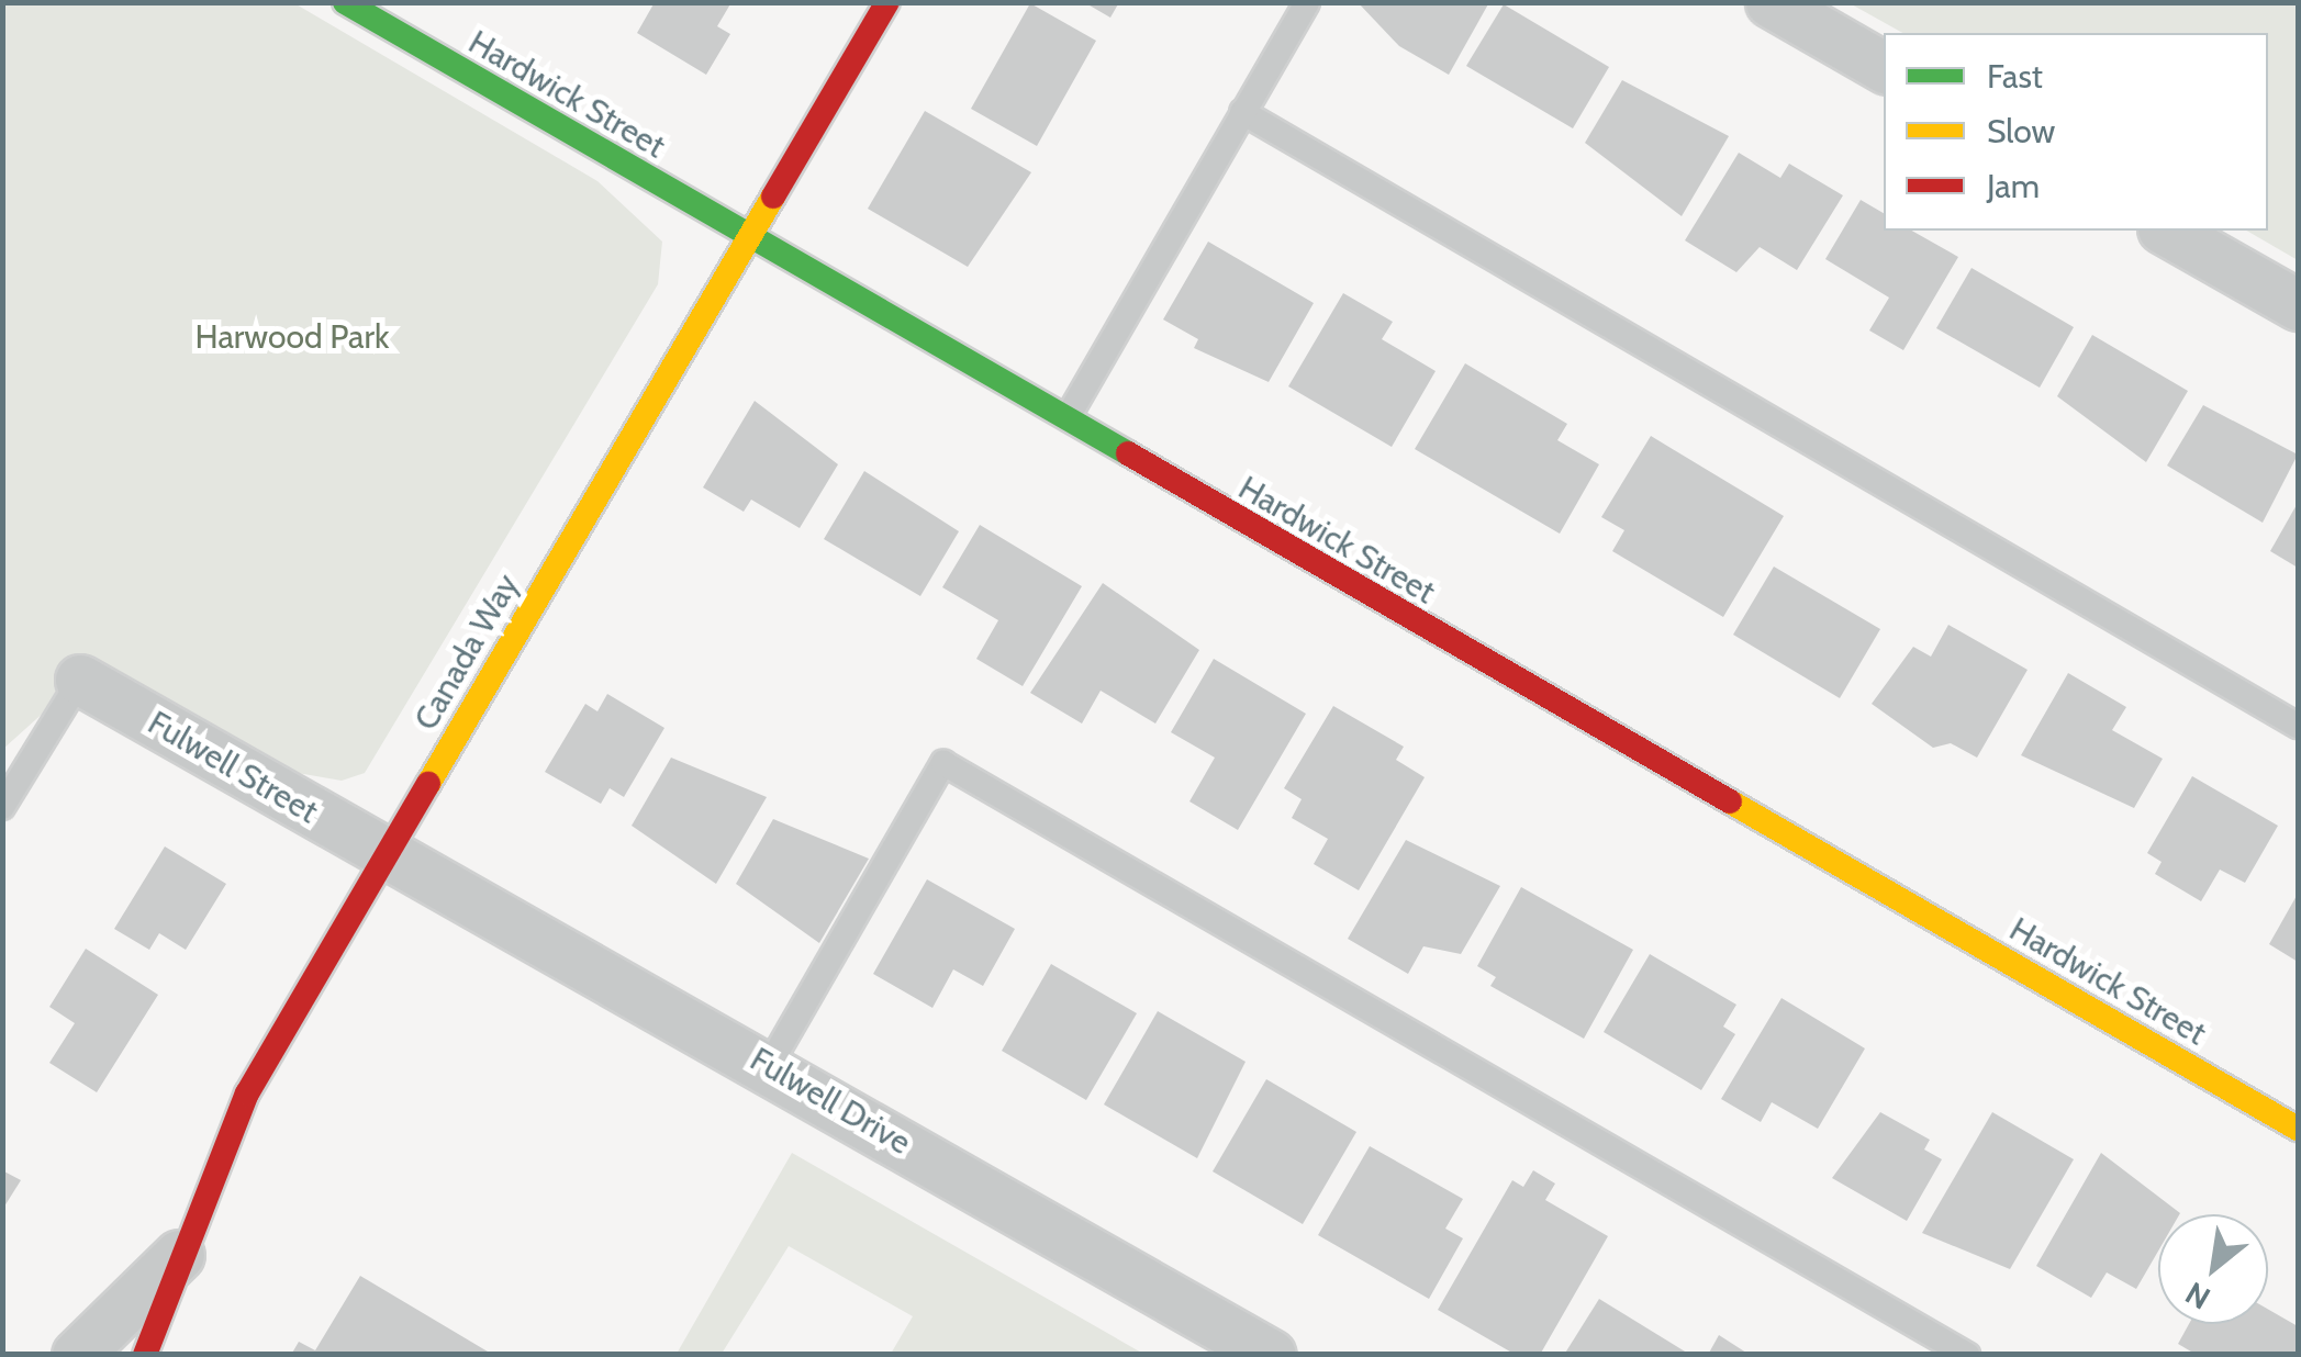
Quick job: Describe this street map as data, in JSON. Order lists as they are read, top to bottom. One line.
{"streets":{"street":["Hardwick Street","Canada Way","Fulwell Street","Fulwell Drive"]},"crossings":[["Hardwick Street","Canada Way"],["Canada Way","Fulwell Street"],["Canada Way","Fulwell Drive"],["Fulwell Street","Fulwell Drive"]],"parks":["Harwood Park"],"legend":["Fast","Slow","Jam"],"north":"bottom left"}
